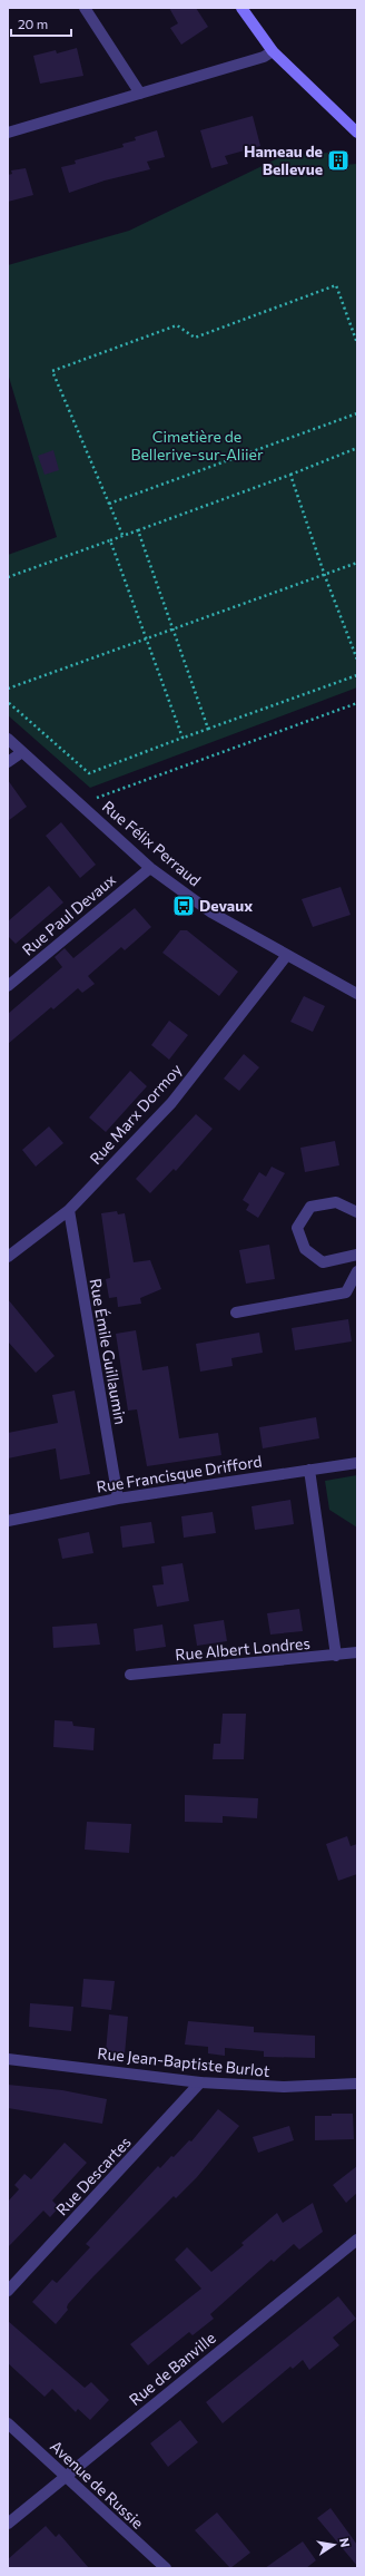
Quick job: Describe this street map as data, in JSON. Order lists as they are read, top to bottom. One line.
{"streets":{"street":["Rue Félix Perraud","Rue Paul Devaux","Rue Marx Dormoy","Rue Émile Guillaumin","Rue Francisque Drifford","Rue Albert Londres","Rue Jean-Baptiste Burlot","Rue Descartes","Rue de Banville","Avenue de Russie"]},"crossings":[["Rue Félix Perraud","Rue Paul Devaux"],["Rue Félix Perraud","Rue Marx Dormoy"],["Rue Marx Dormoy","Rue Émile Guillaumin"],["Rue Émile Guillaumin","Rue Francisque Drifford"],["Rue Jean-Baptiste Burlot","Rue Descartes"],["Rue de Banville","Avenue de Russie"]],"parks":["Cimetière de Bellerive-sur-Aliier"],"places":{"building":["Hameau de Bellevue"],"bus stop":["Devaux"]},"scale_bar":"20 m","north":"right"}
